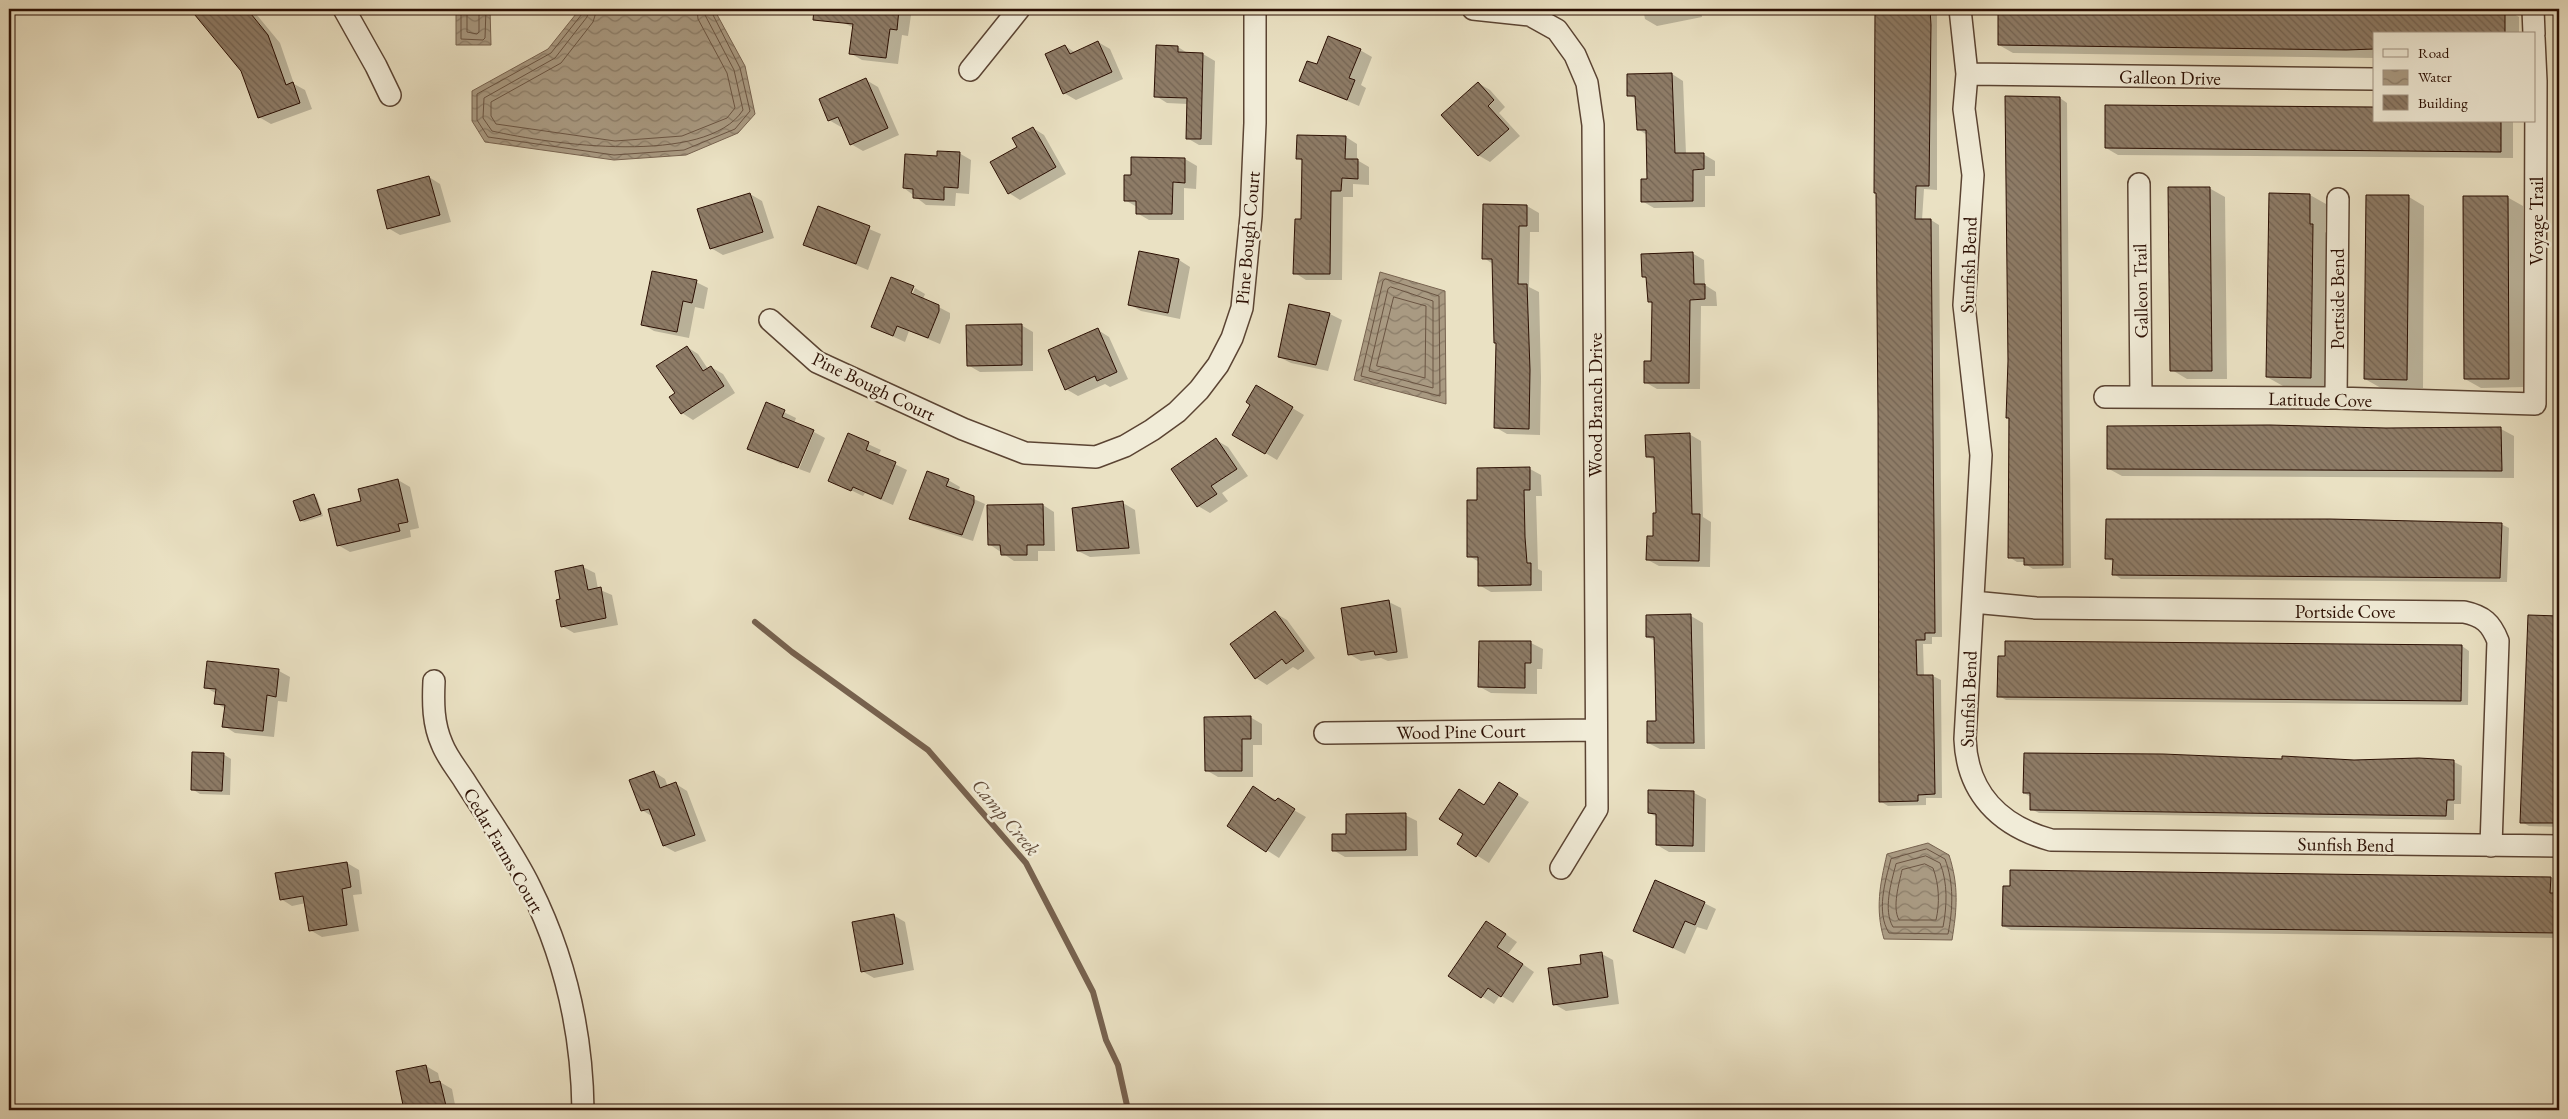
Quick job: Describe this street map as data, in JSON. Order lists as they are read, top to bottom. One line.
{"streets":{"street":["Galleon Drive","Voyage Trail","Pine Bough Court","Sunfish Bend","Galleon Trail","Portside Bend","Latitude Cove","Wood Branch Drive","Portside Cove","Wood Pine Court","Cedar Farms Court"]},"crossings":[["Galleon Drive","Sunfish Bend"],["Voyage Trail","Latitude Cove"],["Sunfish Bend","Portside Cove"],["Galleon Trail","Latitude Cove"],["Portside Bend","Latitude Cove"],["Wood Branch Drive","Wood Pine Court"]],"water":["Camp Creek"],"legend":["Road","Water","Building"]}
